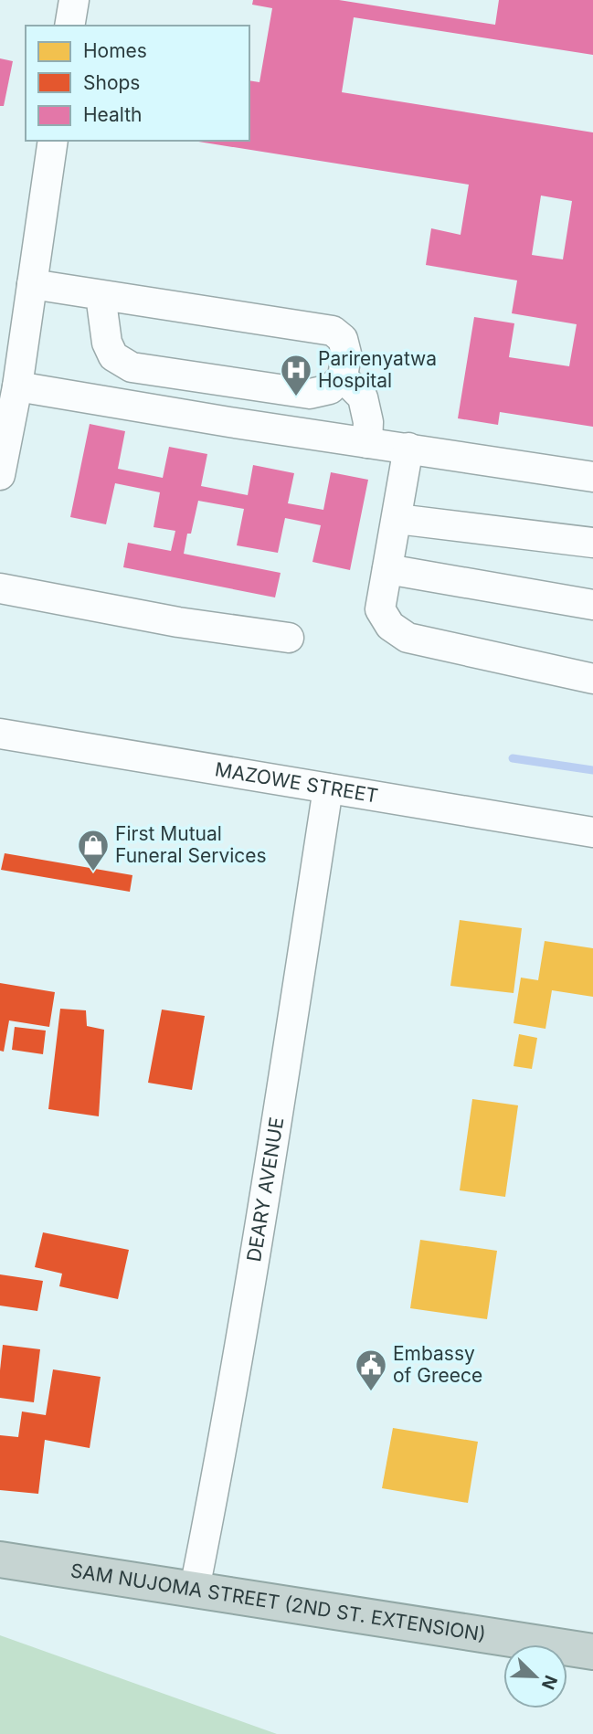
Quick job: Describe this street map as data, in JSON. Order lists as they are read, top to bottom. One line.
{"streets":{"highway":["SAM NUJOMA STREET (2ND ST. EXTENSION)"],"street":["MAZOWE STREET","DEARY AVENUE"]},"crossings":[["MAZOWE STREET","DEARY AVENUE"],["DEARY AVENUE","SAM NUJOMA STREET (2ND ST. EXTENSION)"]],"places":{"hospital":["Parirenyatwa Hospital"],"shop":["First Mutual Funeral Services"],"public building":["Embassy of Greece"]},"legend":["Homes","Shops","Health"],"north":"bottom right"}
